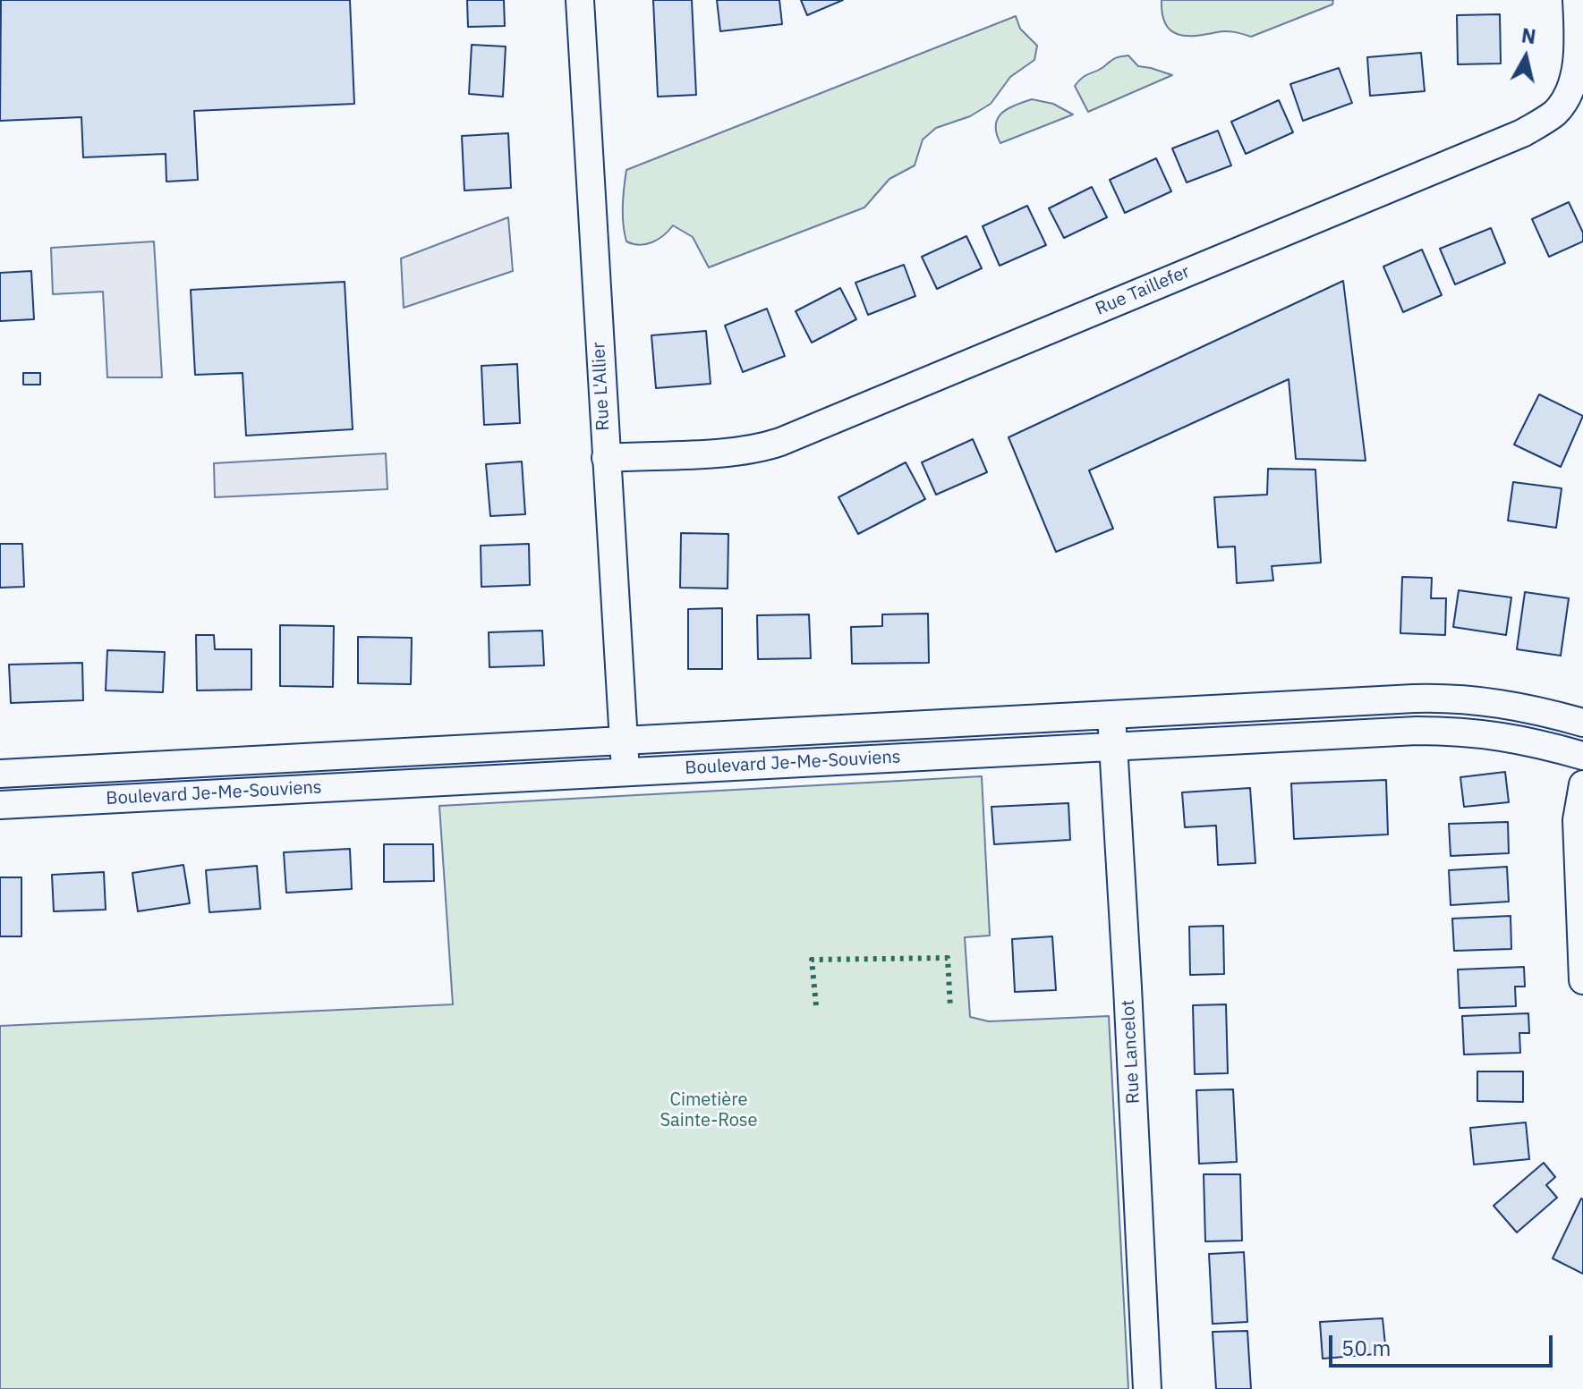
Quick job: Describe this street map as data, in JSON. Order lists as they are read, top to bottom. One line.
{"streets":{"street":["Rue Taillefer","Rue L'Allier","Boulevard Je-Me-Souviens","Rue Lancelot"]},"crossings":[["Rue Taillefer","Rue L'Allier"],["Rue L'Allier","Boulevard Je-Me-Souviens"],["Boulevard Je-Me-Souviens","Rue Lancelot"]],"parks":["Cimetière Sainte-Rose"],"scale_bar":"50 m","north":"top"}
